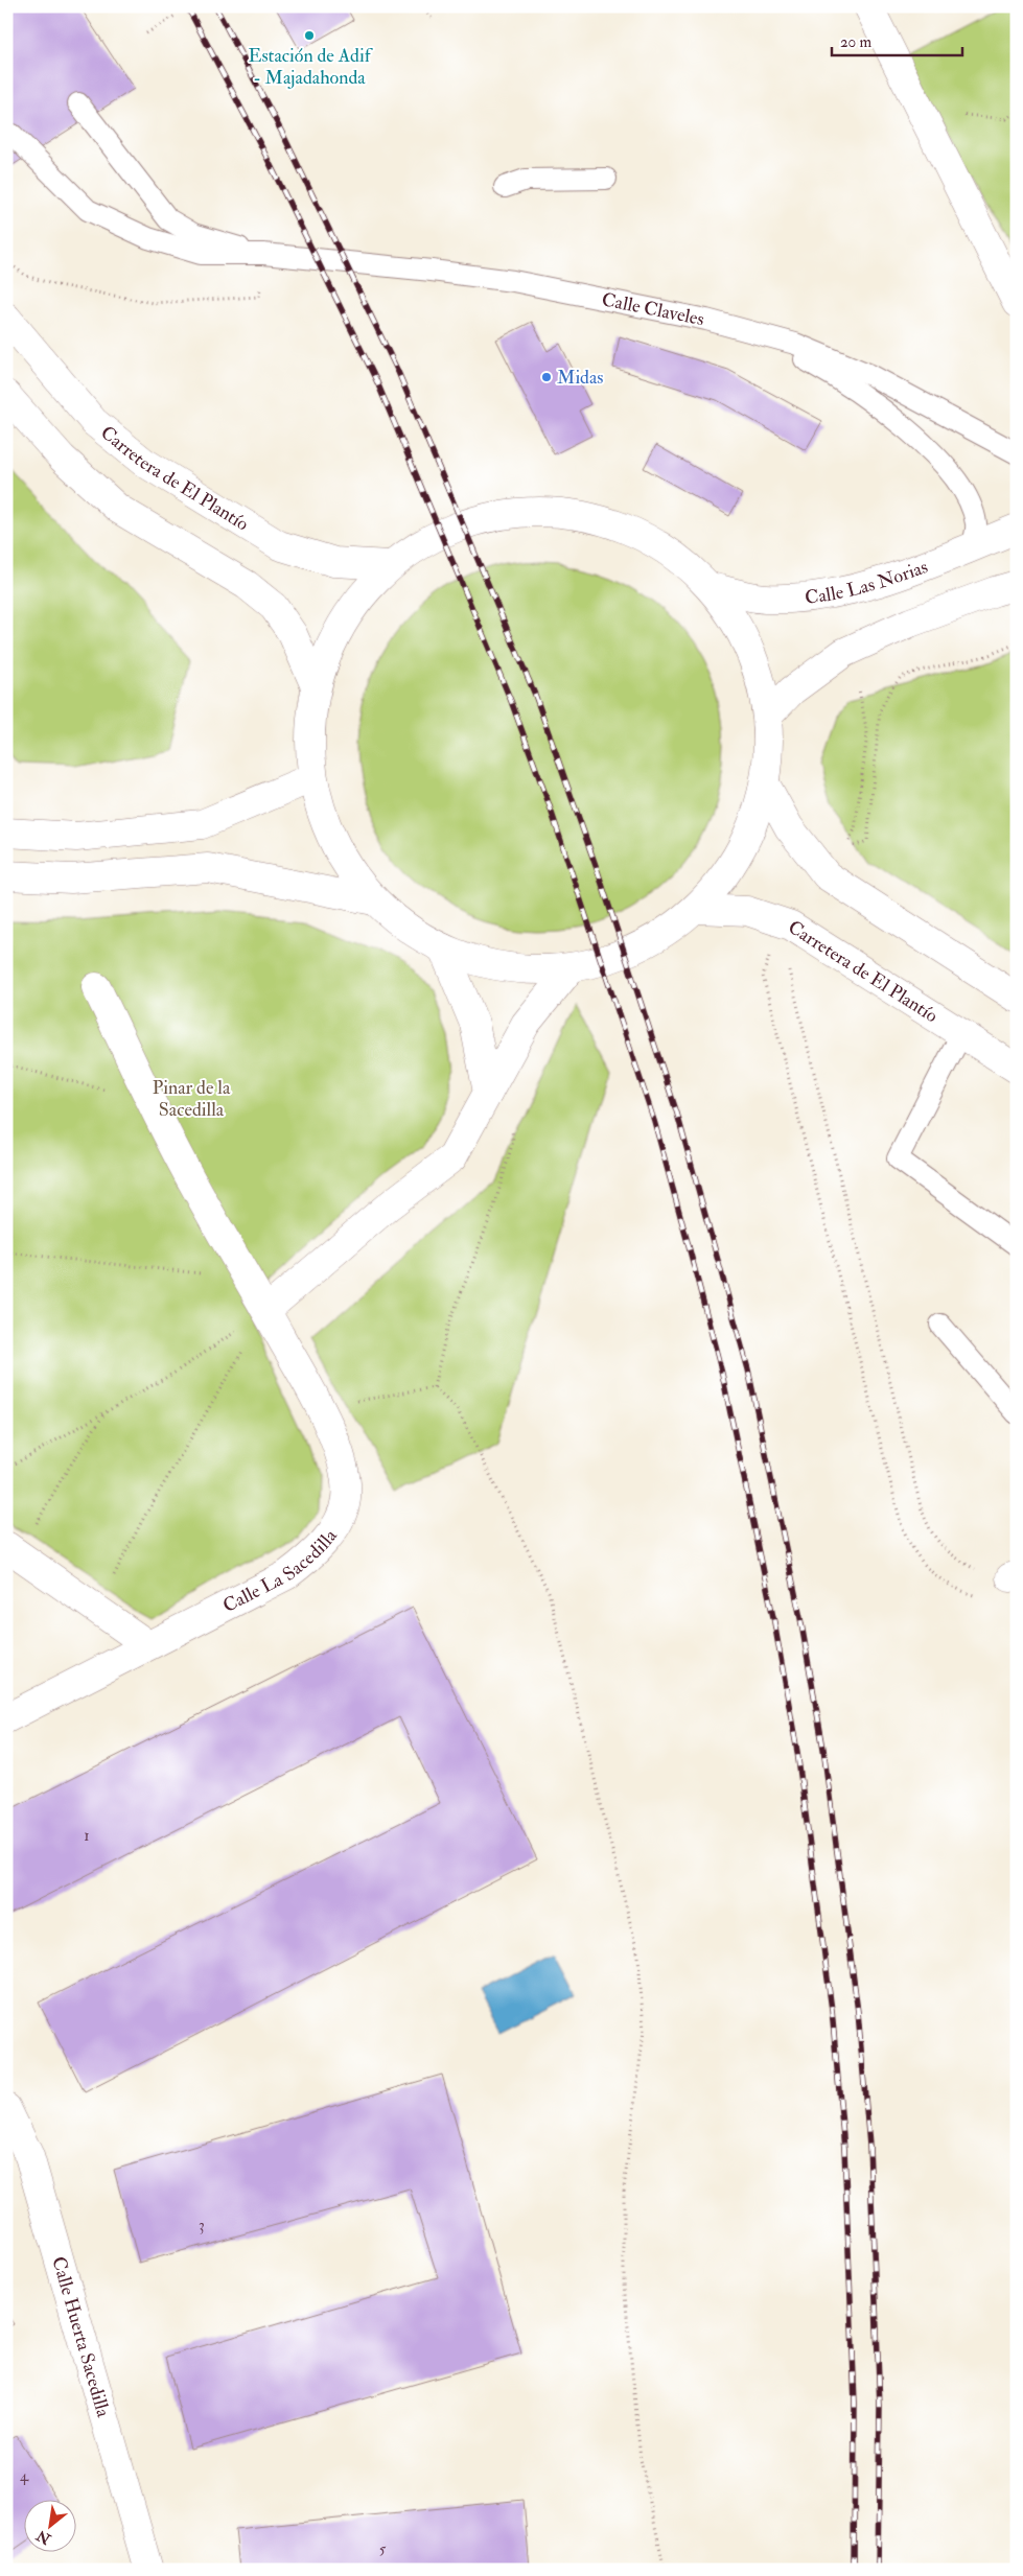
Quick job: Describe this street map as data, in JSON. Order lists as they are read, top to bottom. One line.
{"streets":{"main road":["Carretera de El Plantío","Calle Las Norias","Calle La Sacedilla","Calle Huerta Sacedilla"],"lane":["Calle Claveles"]},"parks":["Pinar de la Sacedilla"],"places":["Estación de Adif - Majadahonda","Midas"],"house_numbers":["1","3","4","5"],"scale_bar":"20 m","north":"bottom left"}
